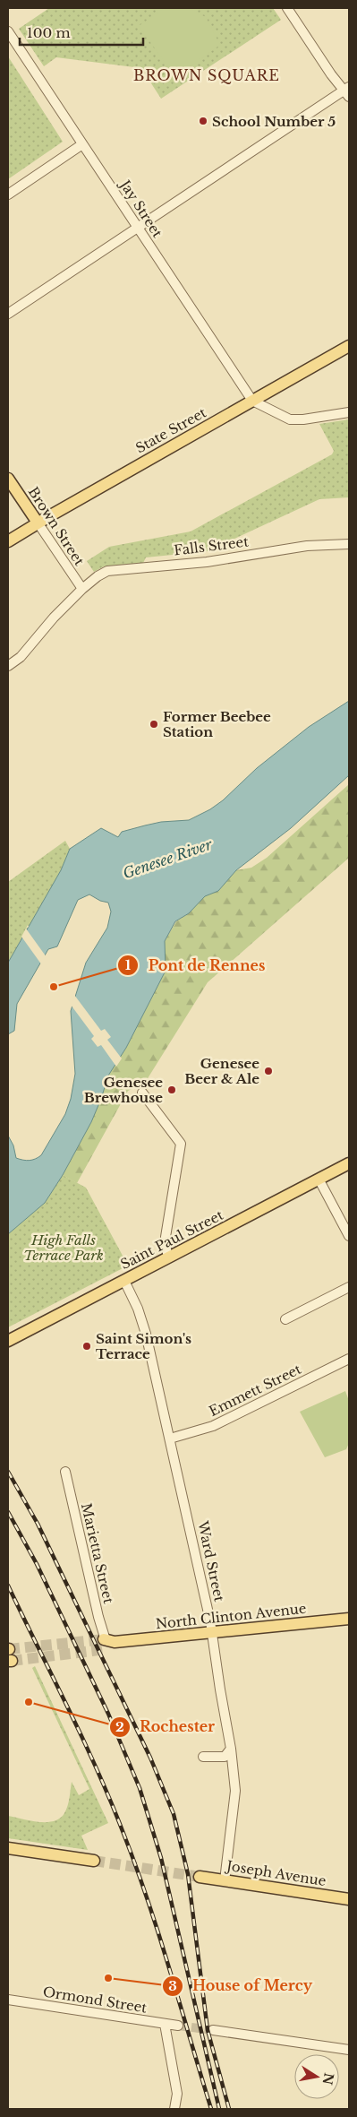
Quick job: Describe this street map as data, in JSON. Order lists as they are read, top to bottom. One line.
{"streets":{"main road":["State Street","Brown Street","Saint Paul Street","North Clinton Avenue","Joseph Avenue"],"street":["Jay Street","Falls Street","Emmett Street","Marietta Street","Ward Street","Ormond Street"]},"crossings":[["Jay Street","State Street"],["State Street","Brown Street"],["Brown Street","Falls Street"],["Saint Paul Street","Ward Street"],["Emmett Street","Ward Street"],["Marietta Street","North Clinton Avenue"],["Ward Street","North Clinton Avenue"],["Ward Street","Joseph Avenue"]],"districts":["BROWN SQUARE"],"water":["Genesee River"],"parks":["High Falls Terrace Park"],"places":["School Number 5","Former Beebee Station","Pont de Rennes","Genesee Beer & Ale","Genesee Brewhouse","Saint Simon's Terrace","Rochester","House of Mercy"],"scale_bar":"100 m","north":"right"}
